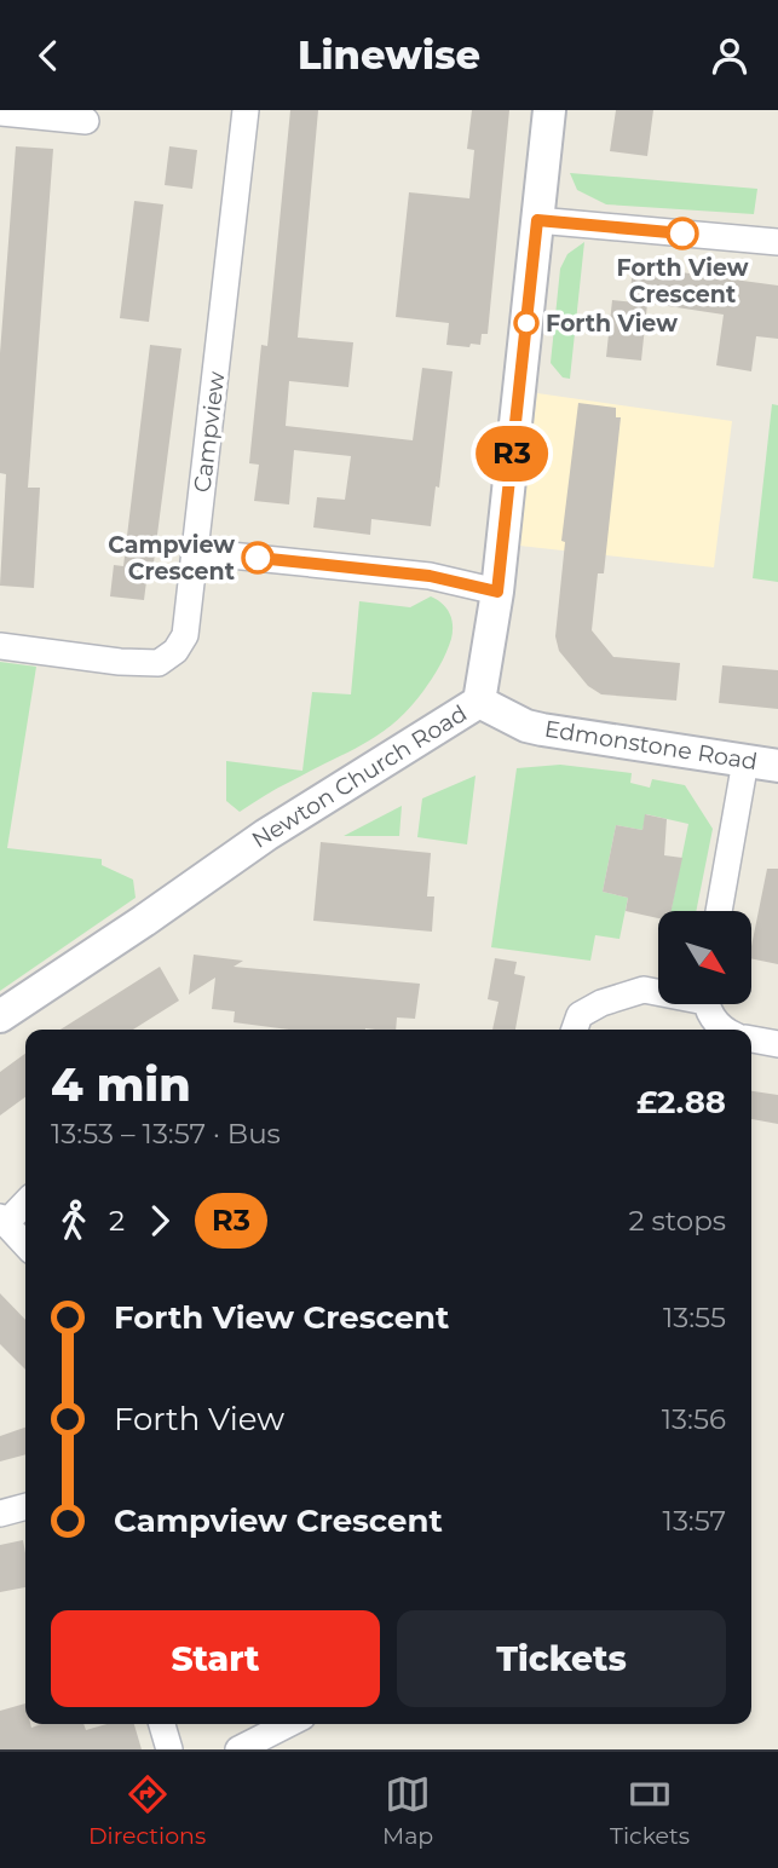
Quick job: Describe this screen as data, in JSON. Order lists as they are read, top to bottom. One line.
{"streets":{"street":["Campview","Edmonstone Road","Newton Church Road"]},"crossings":[["Edmonstone Road","Newton Church Road"]],"places":["Forth View Crescent","Forth View","Campview Crescent"],"lines":["bus line R3"],"north":"bottom right","page":{"header":"Linewise","on_map":"R3","heading":["4 min","13:53 – 13:57 · Bus","£2.88"],"legs":["2","R3","2 stops"],"list":[{"name":"Forth View Crescent","value":"13:55"},{"name":"Forth View","value":"13:56"},{"name":"Campview Crescent","value":"13:57"}],"buttons":["Start","Tickets"],"tabs":["Directions","Map","Tickets"]}}
